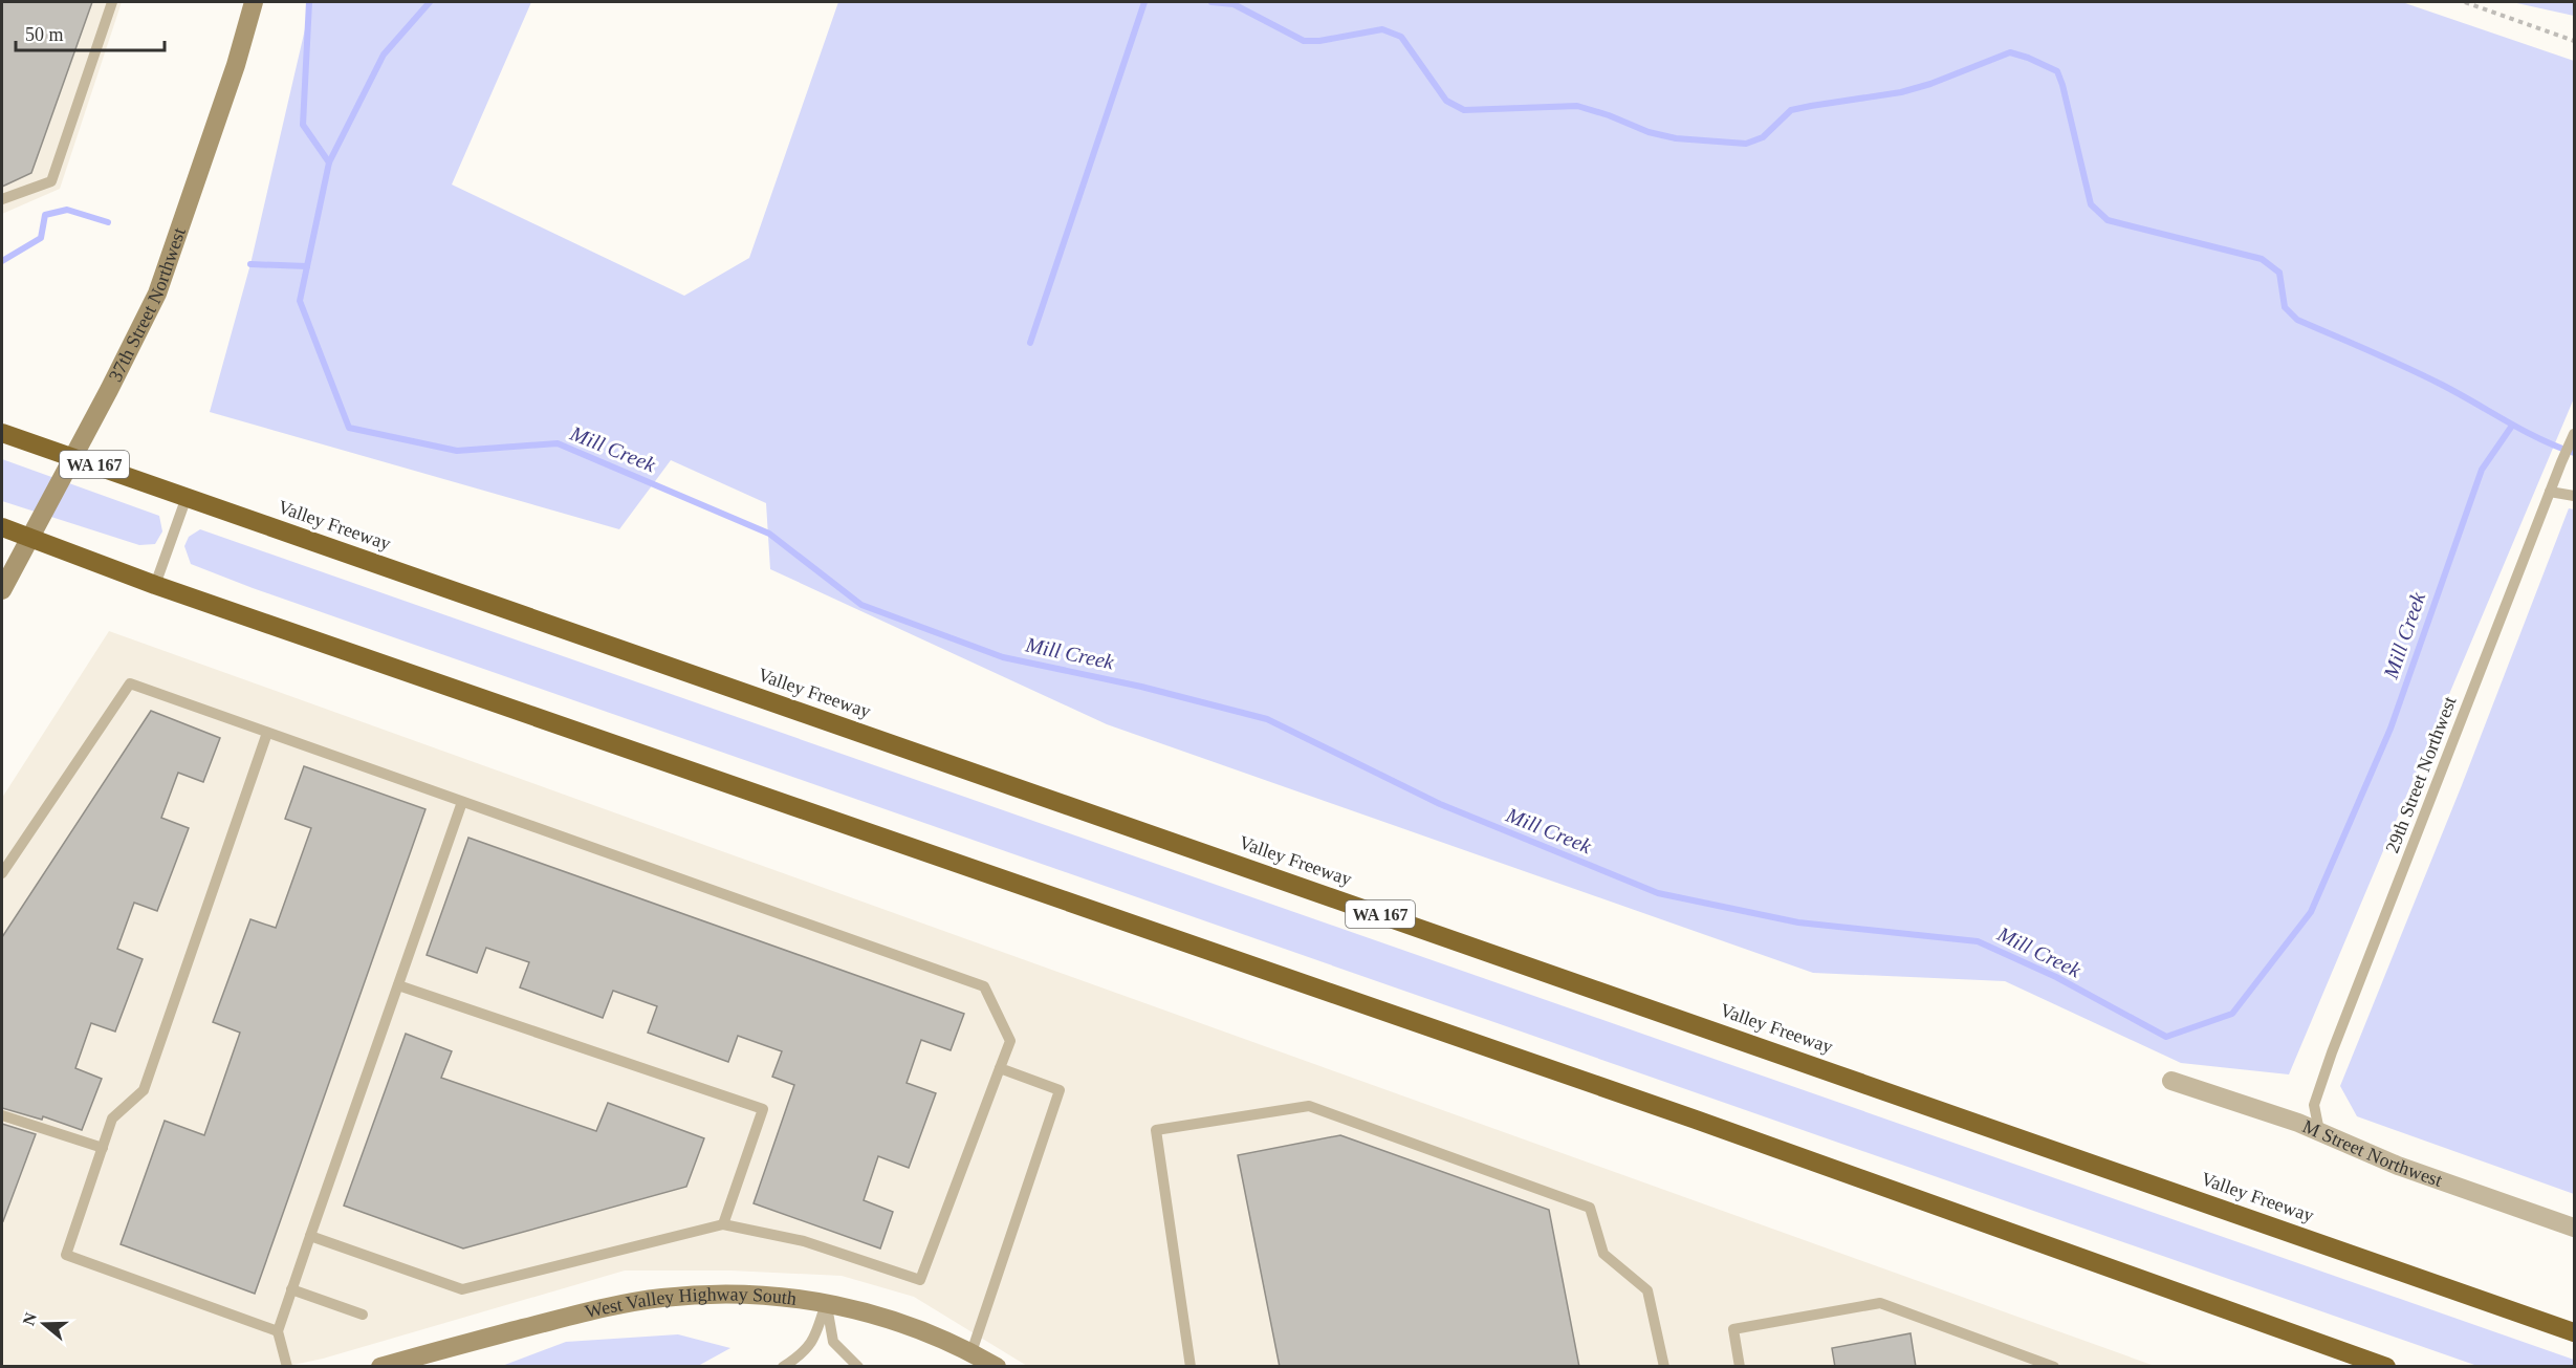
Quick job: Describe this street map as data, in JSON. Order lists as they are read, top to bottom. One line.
{"streets":{"highway":["WA 167","Valley Freeway"],"main road":["37th Street Northwest","West Valley Highway South"],"street":["M Street Northwest"],"lane":["29th Street Northwest"]},"crossings":[["29th Street Northwest","M Street Northwest"]],"water":["Mill Creek"],"scale_bar":"50 m","north":"left"}
